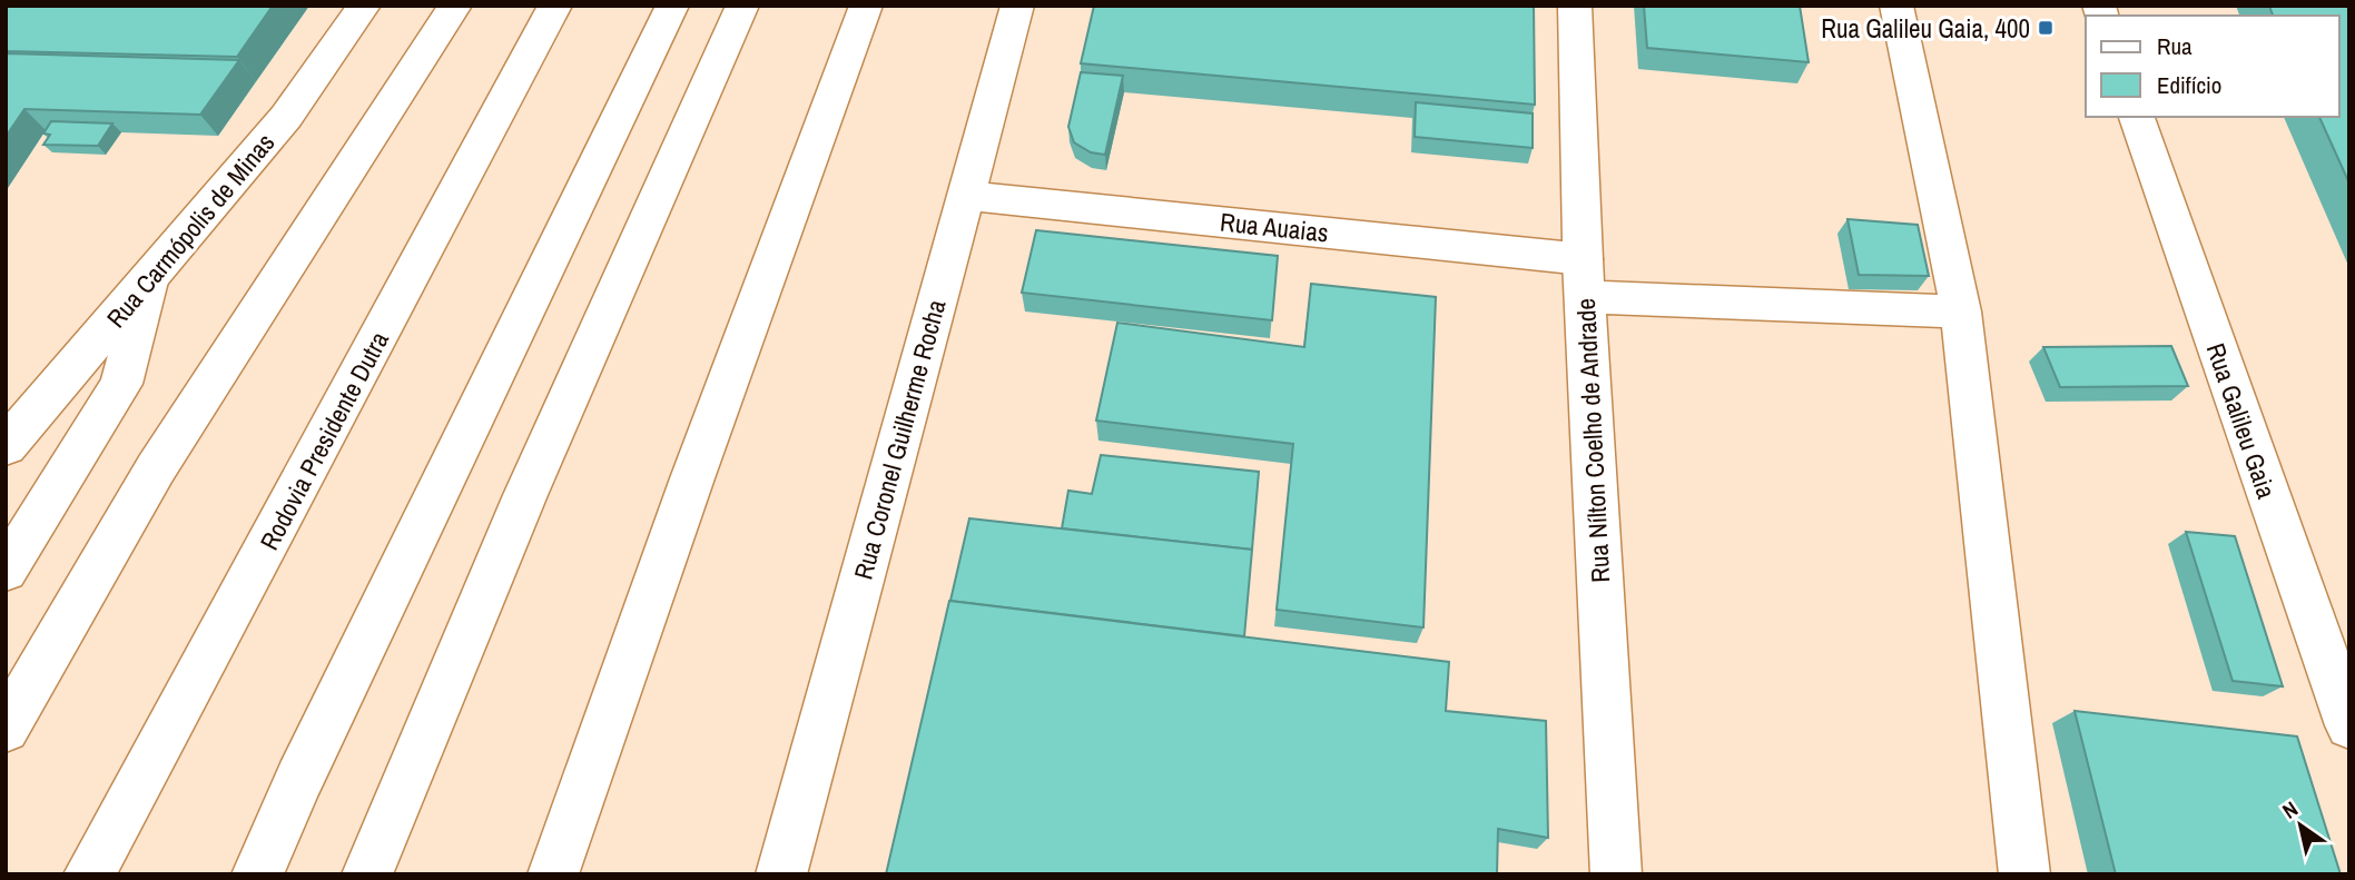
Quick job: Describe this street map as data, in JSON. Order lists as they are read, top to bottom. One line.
{"streets":{"main road":["Rua Auaias","Rua Carmópolis de Minas","Rua Galileu Gaia","Rua Coronel Guilherme Rocha","Rodovia Presidente Dutra","Rua Nílton Coelho de Andrade"]},"crossings":[["Rua Auaias","Rua Coronel Guilherme Rocha"],["Rua Auaias","Rua Nílton Coelho de Andrade"]],"places":{"transit":["Rua Galileu Gaia, 400"]},"legend":["Rua","Edifício"],"north":"top left"}
